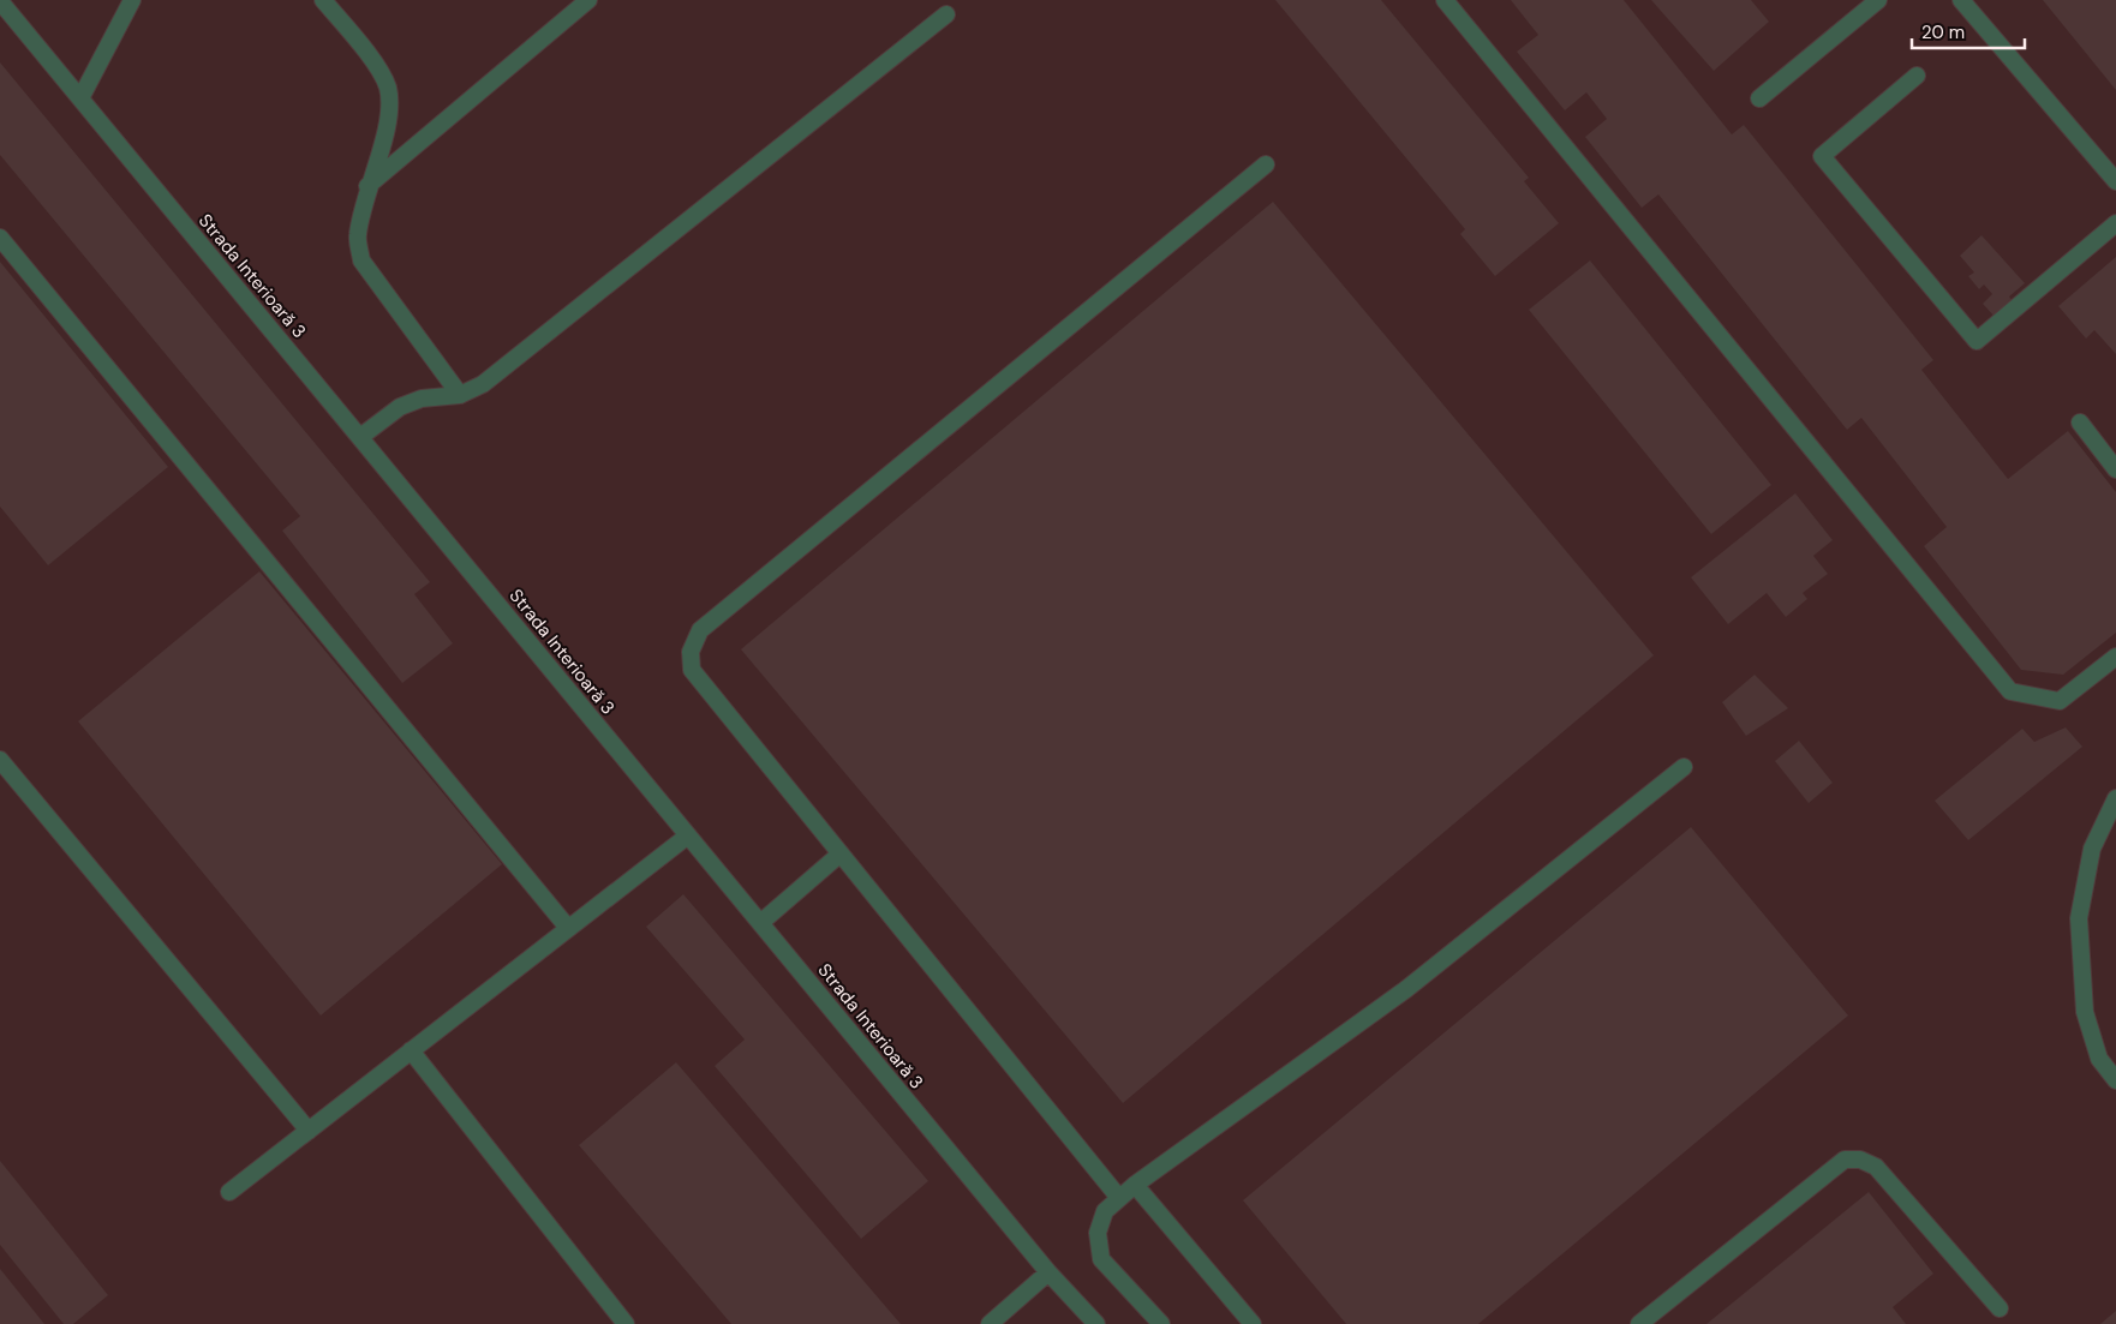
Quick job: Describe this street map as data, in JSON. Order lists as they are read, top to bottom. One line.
{"streets":{"lane":["Strada Interioară 3"]},"scale_bar":"20 m"}
